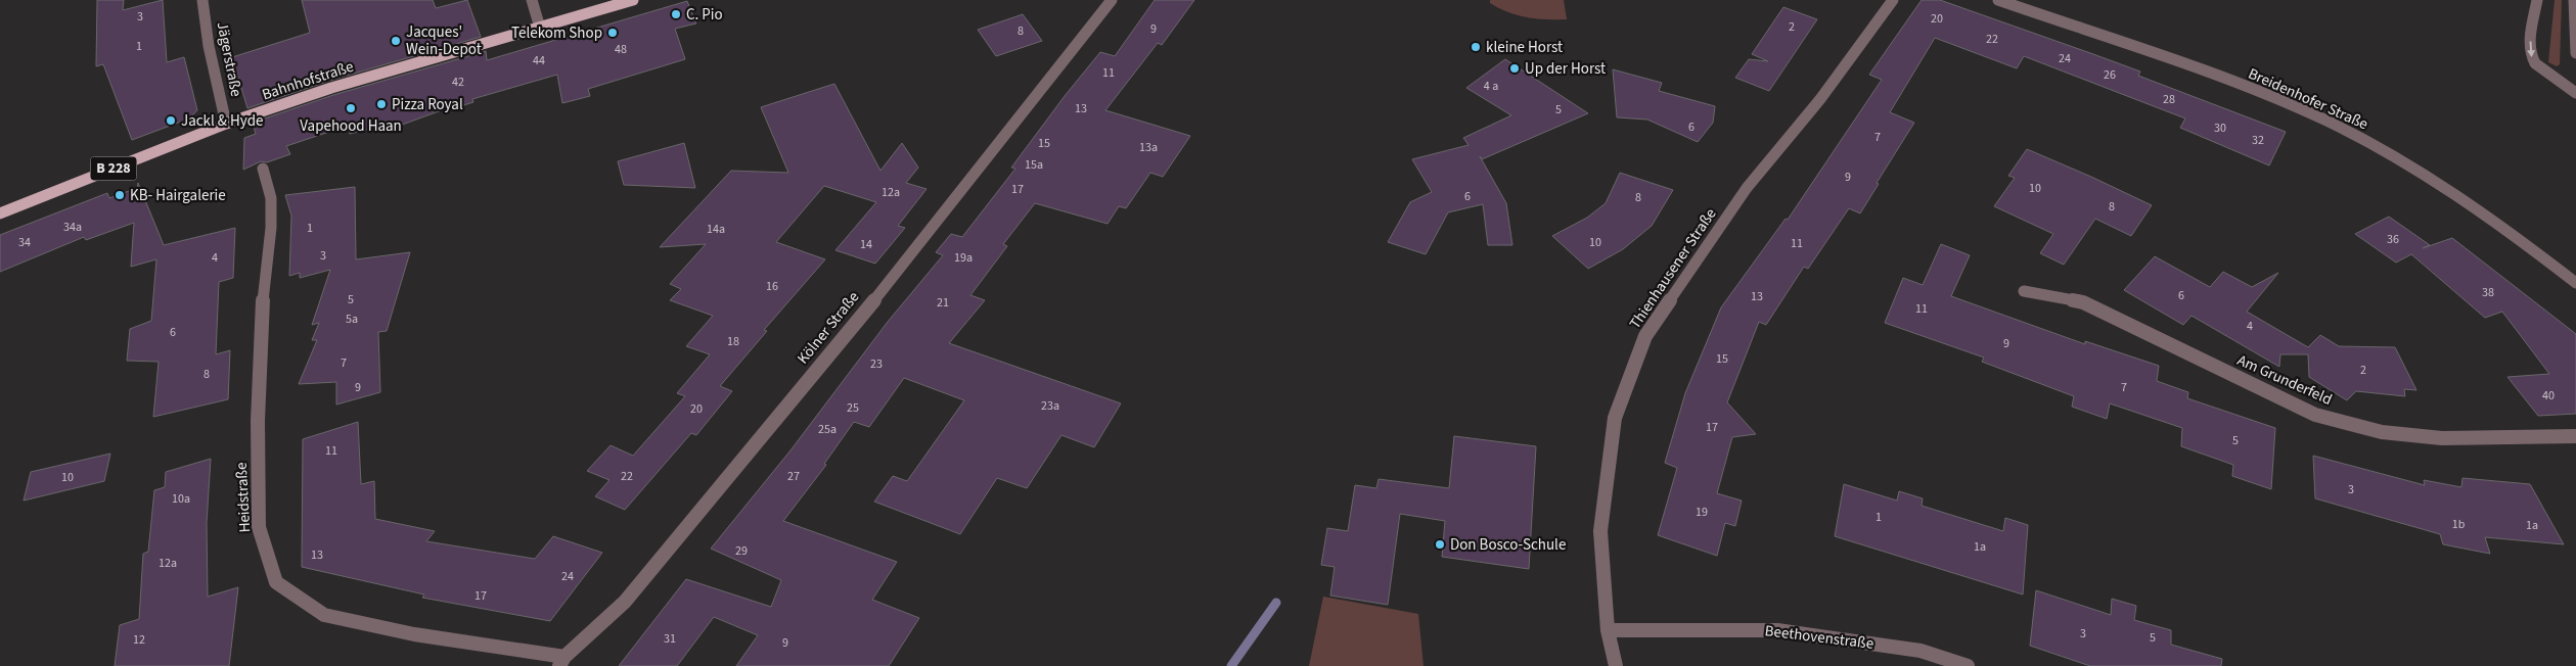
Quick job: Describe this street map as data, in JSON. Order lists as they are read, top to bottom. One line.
{"streets":{"main road":["Bahnhofstraße","B 228"],"street":["Jägerstraße","Breidenhofer Straße","Thienhausener Straße","Kölner Straße","Am Grunderfeld","Heidstraße","Beethovenstraße"]},"crossings":[["Jägerstraße","Bahnhofstraße"],["Thienhausener Straße","Beethovenstraße"],["Kölner Straße","Heidstraße"]],"places":["C. Pio","Telekom Shop","Jacques' Wein-Depot","kleine Horst","Up der Horst","Pizza Royal","Vapehood Haan","Jackl & Hyde","KB- Hairgalerie","Don Bosco-Schule"],"house_numbers":["3","20","2","9","8","22","1","48","24","44","11","26","42","4 a","28","13","5","6","30","7","32","15","13a","15a","9","10","17","12a","6","8","8","34a","1","14a","36","34","10","11","14","3","4","19a","16","38","6","13","5","21","11","5a","4","6","18","9","15","7","23","2","8","9","7","40","23a","25","20","17","25a","5","11","22","27","10","3","10a","19","1","1b","1a","1a","29","13","12a","24","17","3","5","31","12","9"]}
